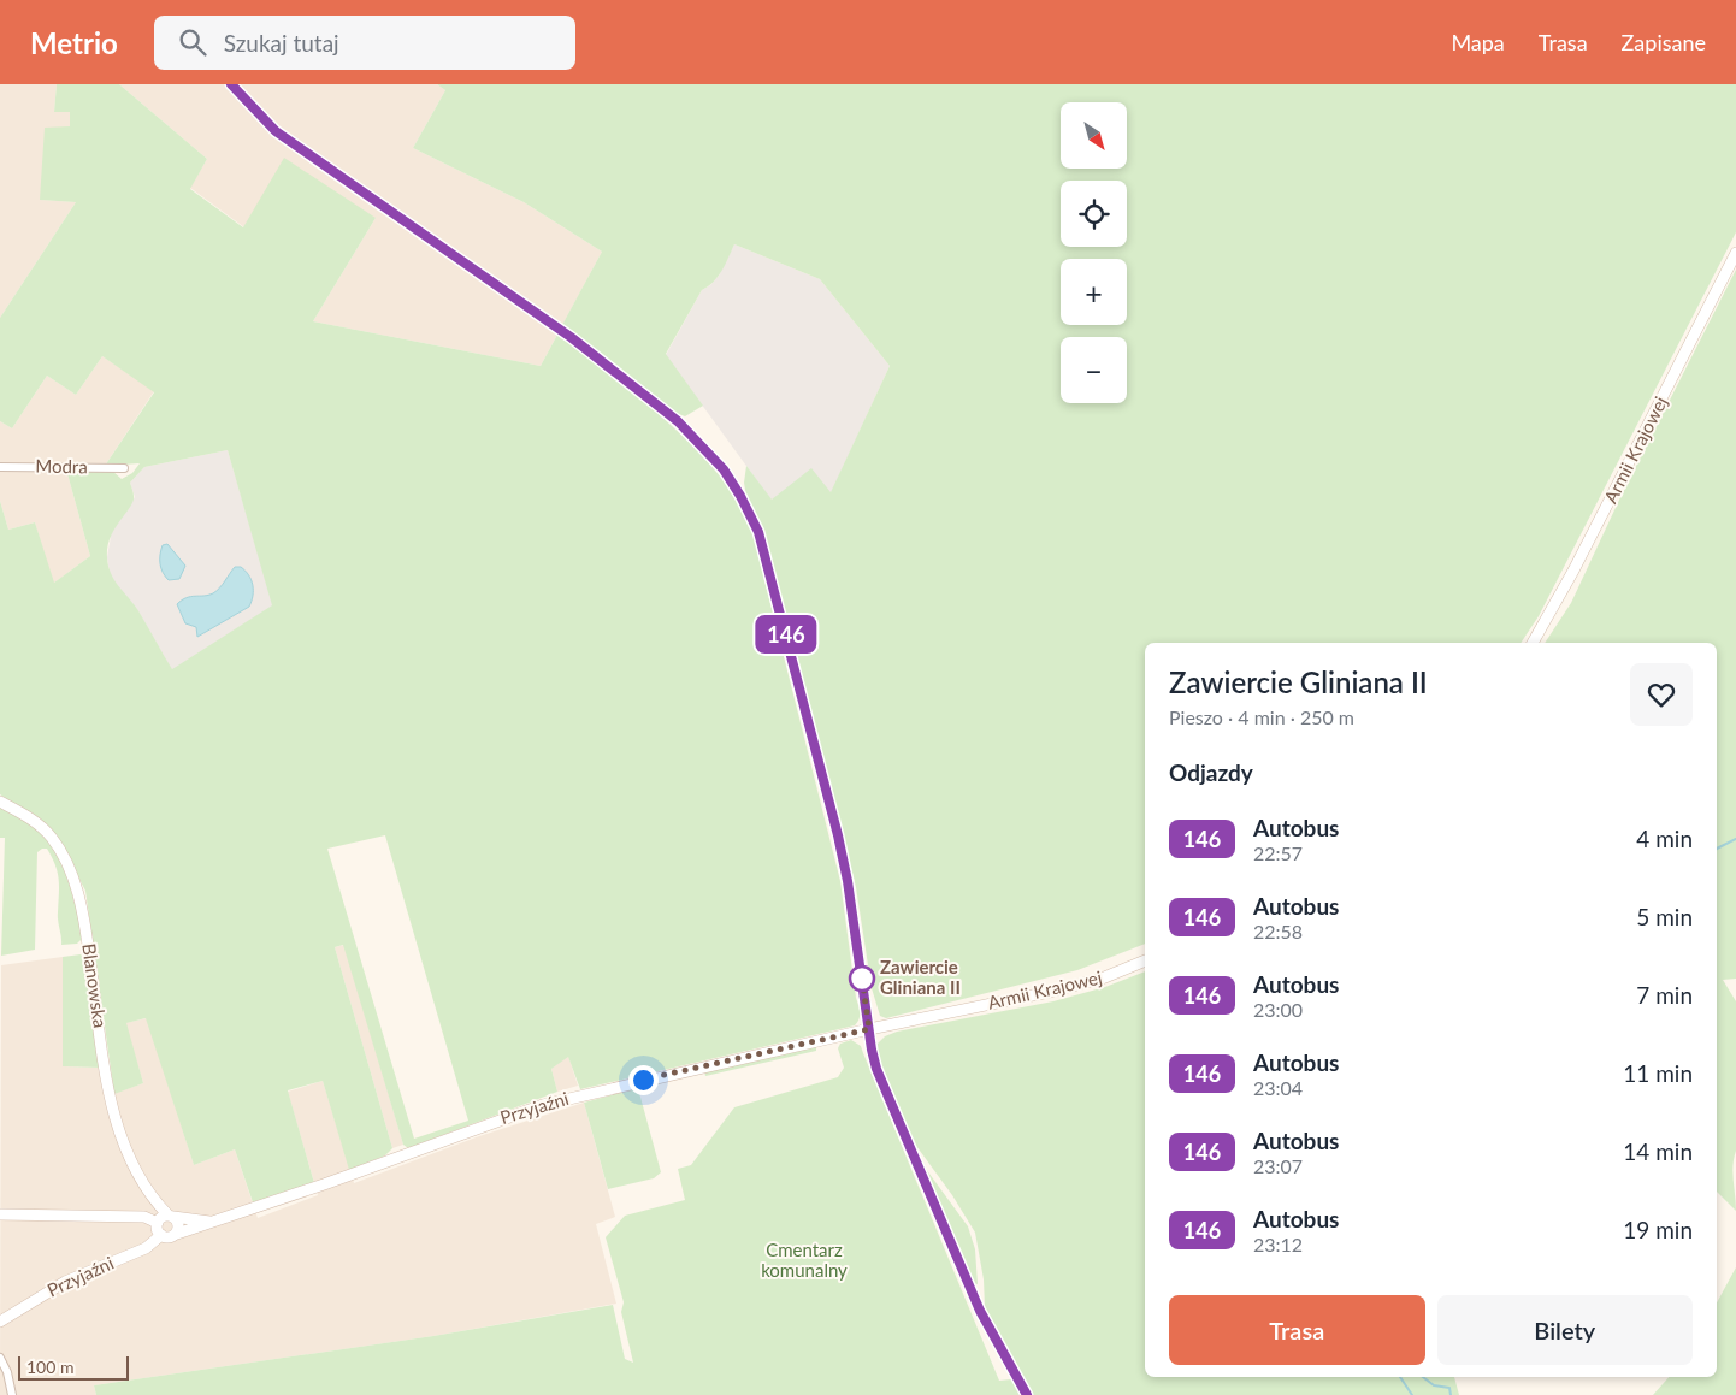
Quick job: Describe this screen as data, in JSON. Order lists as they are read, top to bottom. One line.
{"streets":{"street":["Armii Krajowej","Modra","Blanowska","Przyjaźni"]},"crossings":[["Armii Krajowej","Przyjaźni"],["Blanowska","Przyjaźni"]],"parks":["Cmentarz komunalny"],"places":["Zawiercie Gliniana II"],"lines":["bus line 146"],"scale_bar":"100 m","north":"bottom right","page":{"header":"Metrio","search":"Szukaj tutaj","nav":["Mapa","Trasa","Zapisane"],"on_map":"146","map_buttons":["+","−"],"heading":[["Zawiercie Gliniana II","Pieszo · 4 min · 250 m"],"Odjazdy"],"list":[{"mark":"146","name":"Autobus","note":"22:57","value":"4 min"},{"mark":"146","name":"Autobus","note":"22:58","value":"5 min"},{"mark":"146","name":"Autobus","note":"23:00","value":"7 min"},{"mark":"146","name":"Autobus","note":"23:04","value":"11 min"},{"mark":"146","name":"Autobus","note":"23:07","value":"14 min"},{"mark":"146","name":"Autobus","note":"23:12","value":"19 min"}],"buttons":["Trasa","Bilety"],"scale":"100 m"}}
